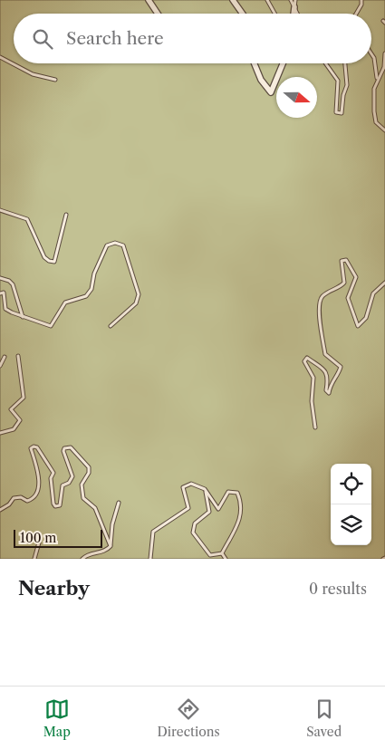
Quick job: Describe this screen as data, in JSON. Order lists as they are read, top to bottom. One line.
{"scale_bar":"100 m","north":"right","page":{"search":"Search here","scale":"100 m","heading":["Nearby","0 results"],"nav":["Map","Directions","Saved"]}}
